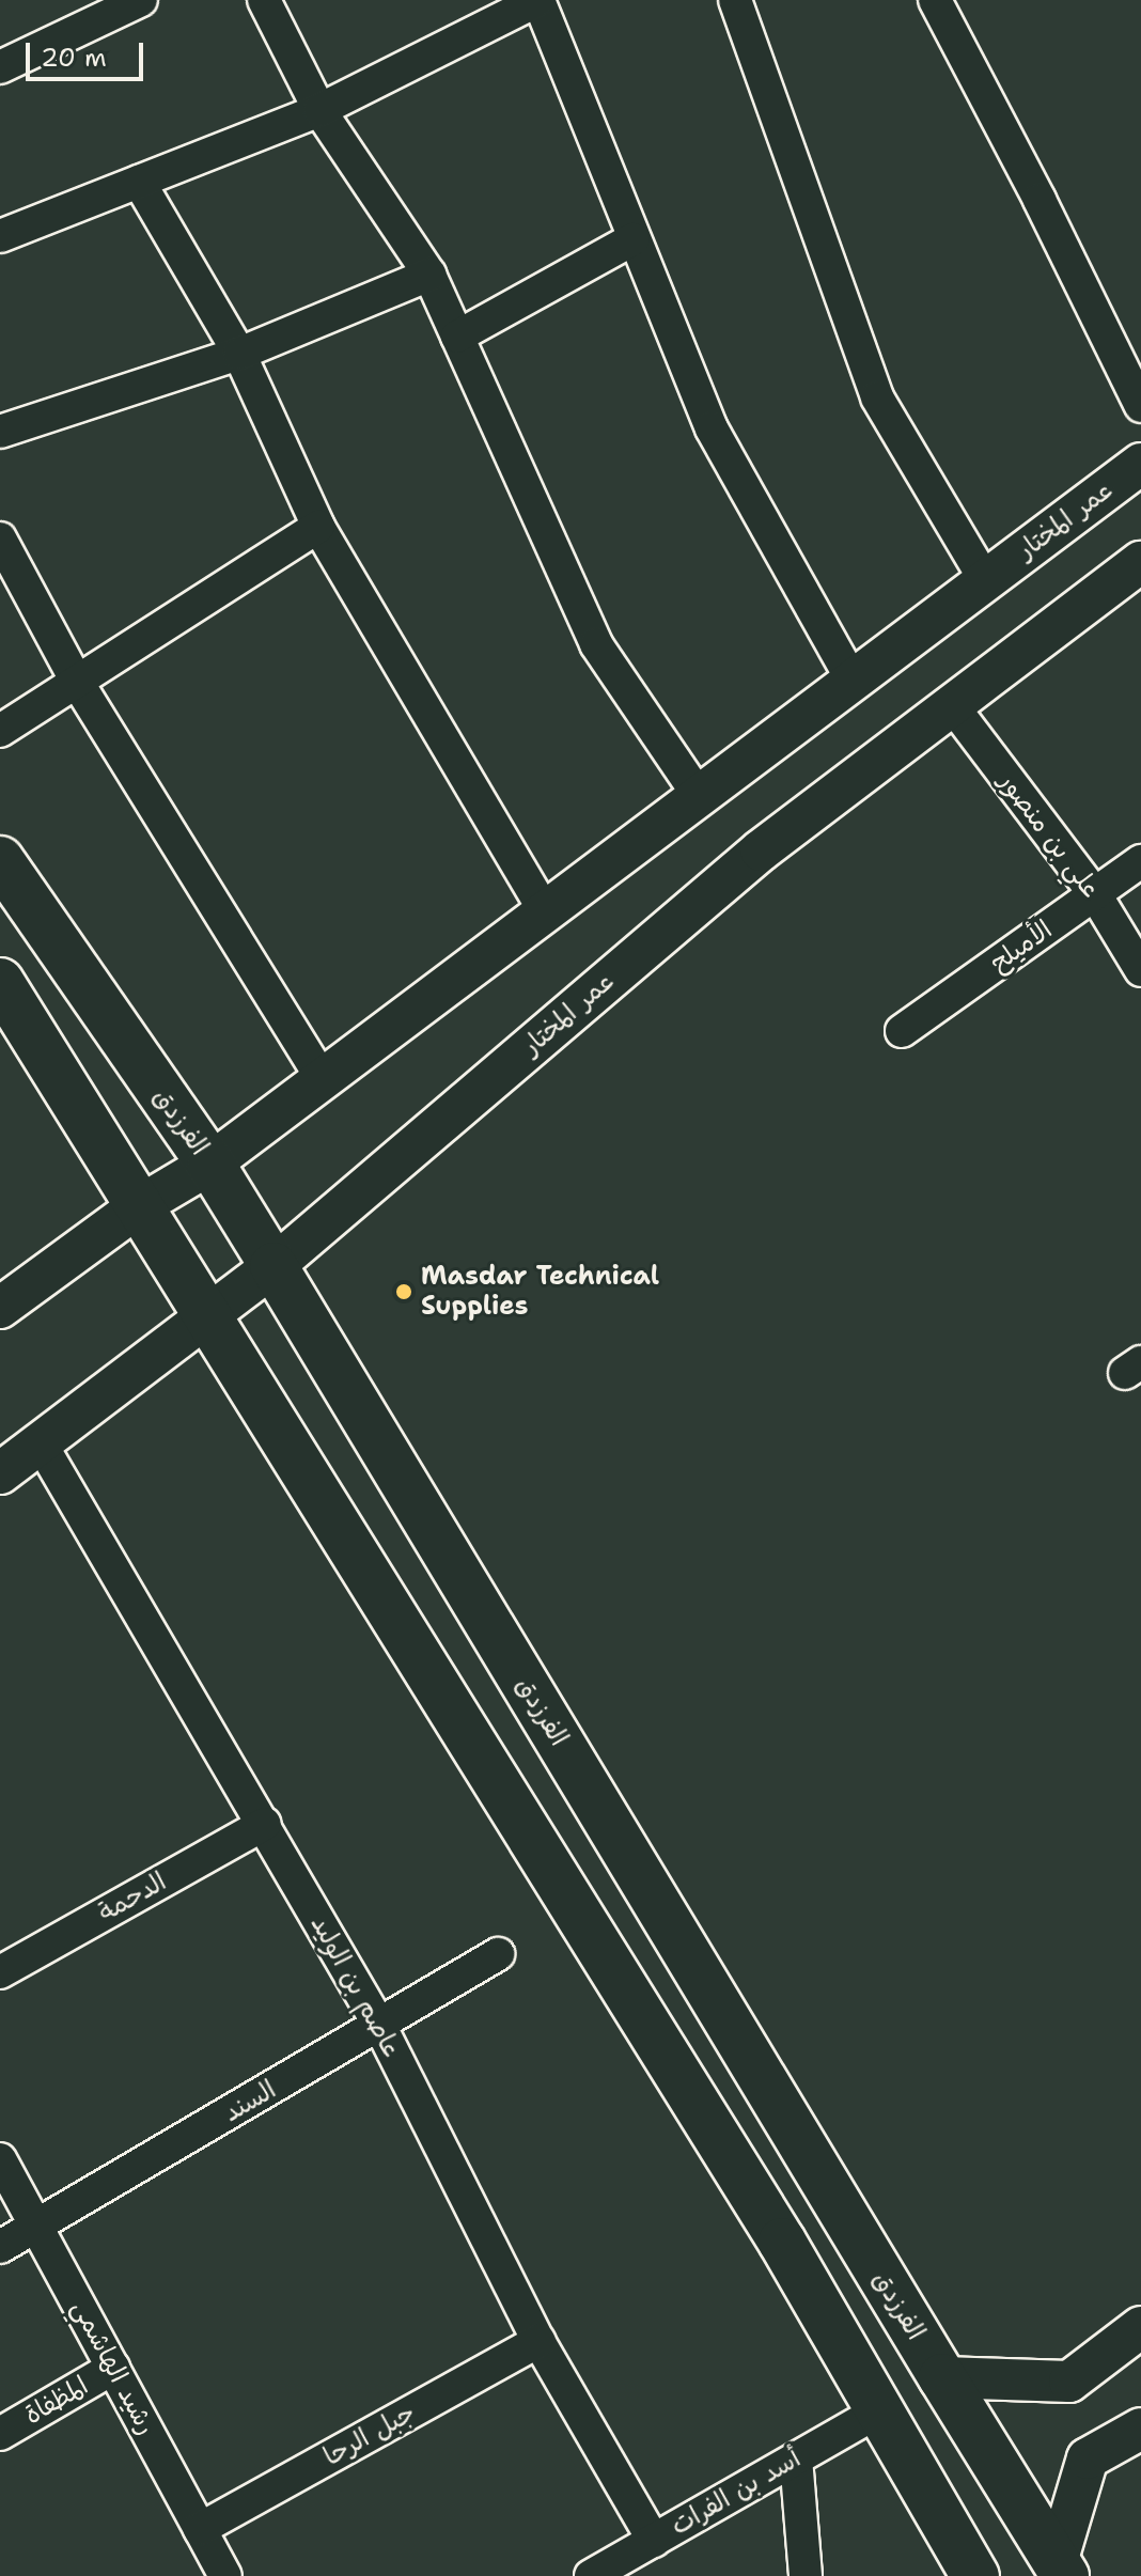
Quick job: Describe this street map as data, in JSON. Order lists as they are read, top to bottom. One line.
{"streets":{"main road":["الفرزدق"],"street":["عمر المختار","علي بن منصور","الأميلح","الدحمة","عاصم بن الوليد","السند","رشيد الهاشمي","المظفاة","جبل الرحا","أسد بن الفرات"]},"crossings":[["عمر المختار","علي بن منصور"],["عمر المختار","الفرزدق"],["عمر المختار","عاصم بن الوليد"],["علي بن منصور","الأميلح"],["الدحمة","عاصم بن الوليد"],["عاصم بن الوليد","السند"],["عاصم بن الوليد","جبل الرحا"],["عاصم بن الوليد","أسد بن الفرات"],["السند","رشيد الهاشمي"],["رشيد الهاشمي","المظفاة"],["رشيد الهاشمي","جبل الرحا"]],"places":["Masdar Technical Supplies"],"scale_bar":"20 m"}
